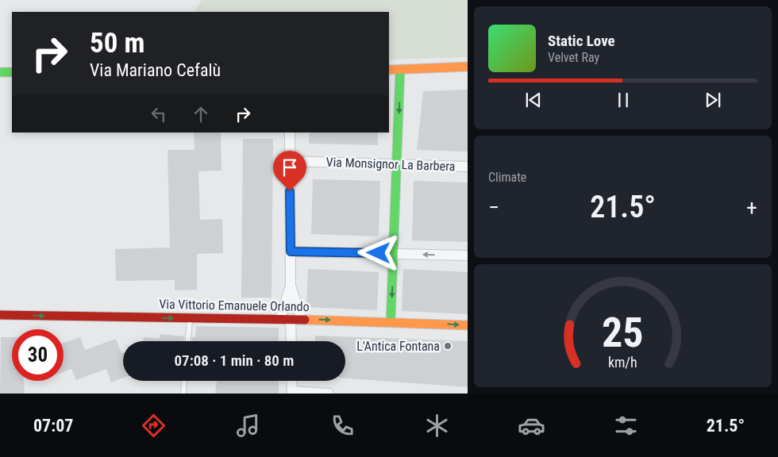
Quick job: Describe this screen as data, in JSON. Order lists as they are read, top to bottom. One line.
{"streets":{"street":["Via Monsignor La Barbera","Via Vittorio Emanuele Orlando"]},"places":["L'Antica Fontana"],"page":{"turn":["50 m","Via Mariano Cefalù"],"song":["Static Love","Velvet Ray"],"tile":"Climate","heat":["−","21.5°","+"],"limit":"30","trip":"07:08 · 1 min · 80 m","tabs":["07:07","21.5°"],"gauge":["25","km/h"]}}
